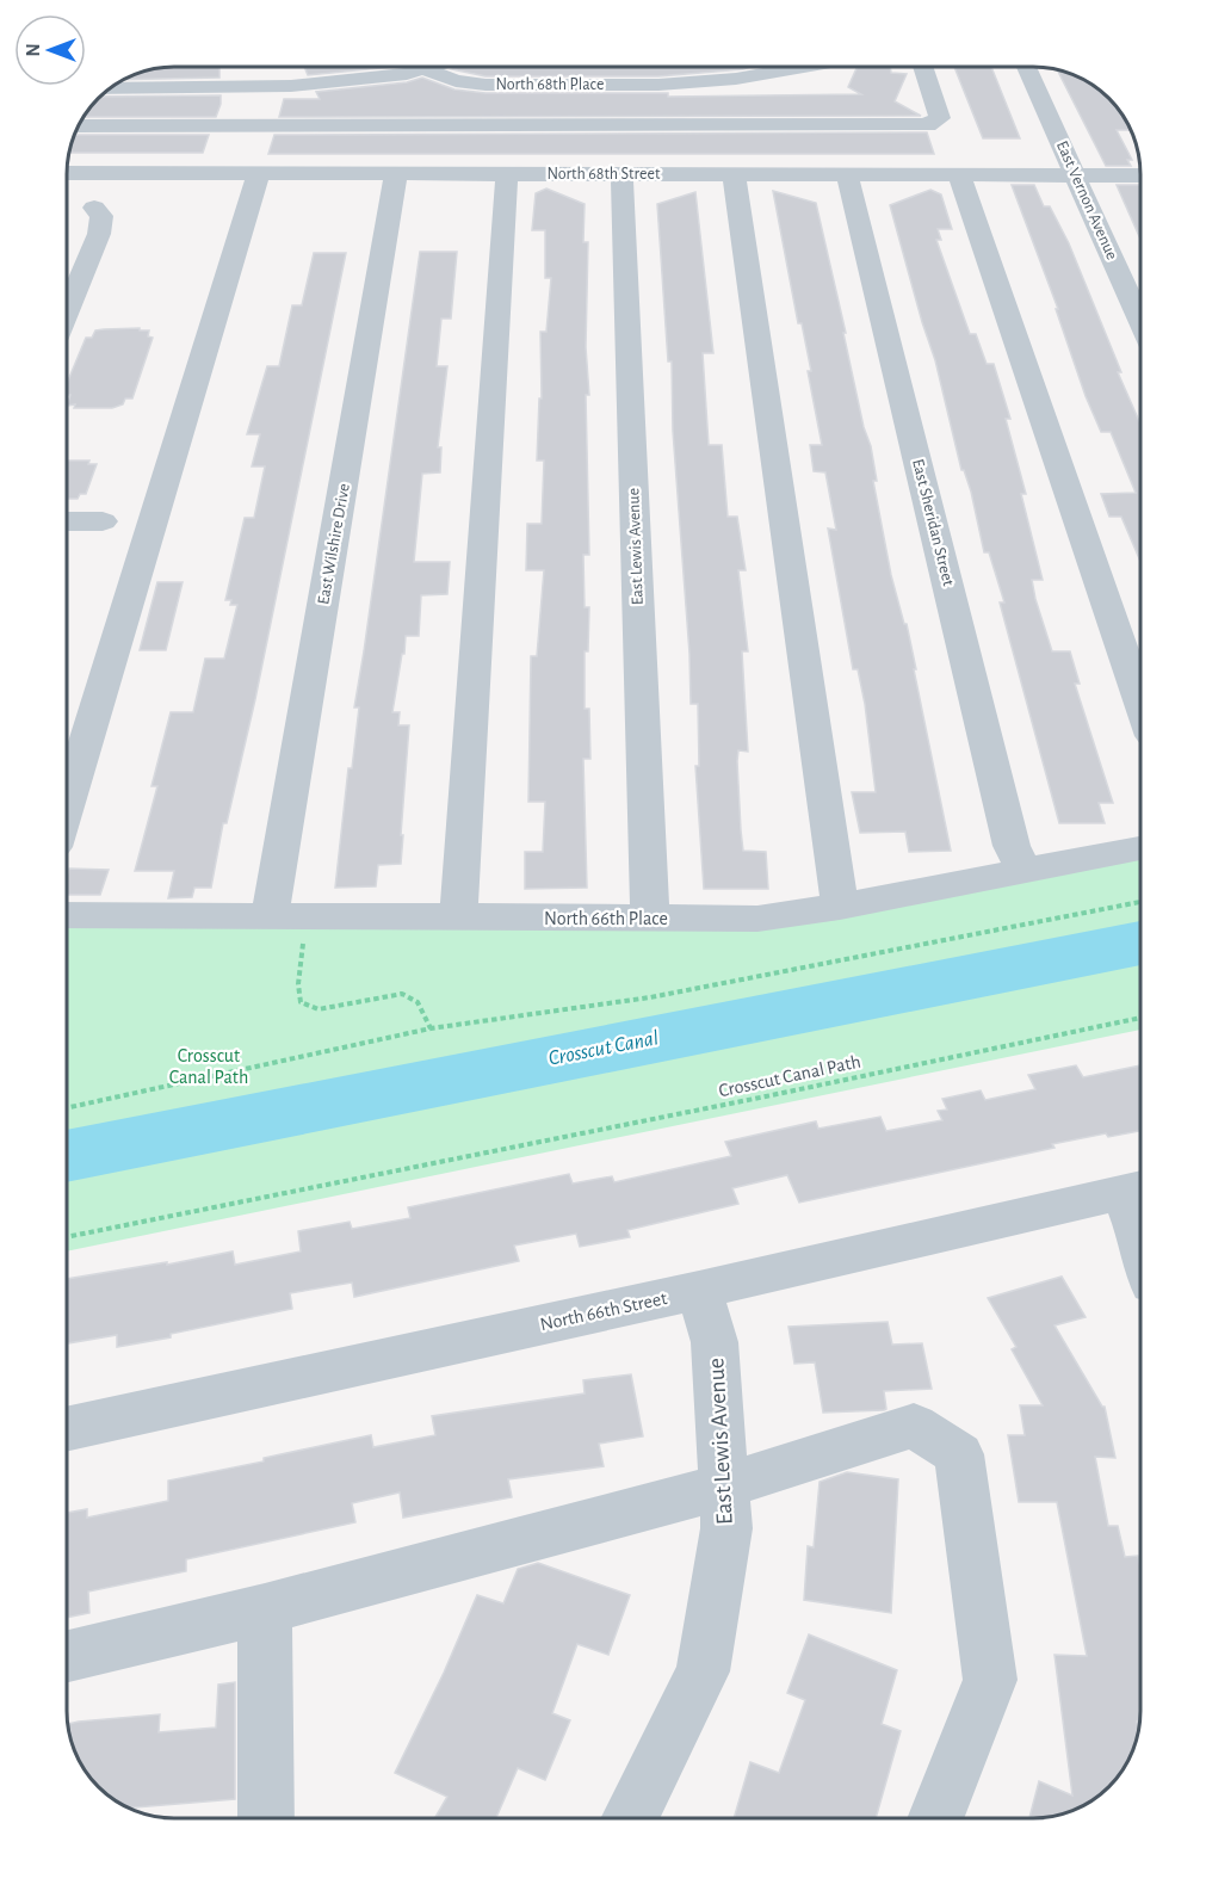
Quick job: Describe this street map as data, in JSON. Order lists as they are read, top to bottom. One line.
{"streets":{"street":["North 68th Place","North 68th Street","East Vernon Avenue","East Sheridan Street","East Wilshire Drive","East Lewis Avenue","North 66th Place","North 66th Street"],"path":["Crosscut Canal Path"]},"crossings":[["North 68th Street","East Vernon Avenue"],["North 68th Street","East Sheridan Street"],["North 68th Street","East Wilshire Drive"],["North 68th Street","East Lewis Avenue"],["East Sheridan Street","North 66th Place"],["East Wilshire Drive","North 66th Place"],["East Lewis Avenue","North 66th Place"],["East Lewis Avenue","North 66th Street"]],"water":["Crosscut Canal"],"parks":["Crosscut Canal Path"],"north":"left"}
